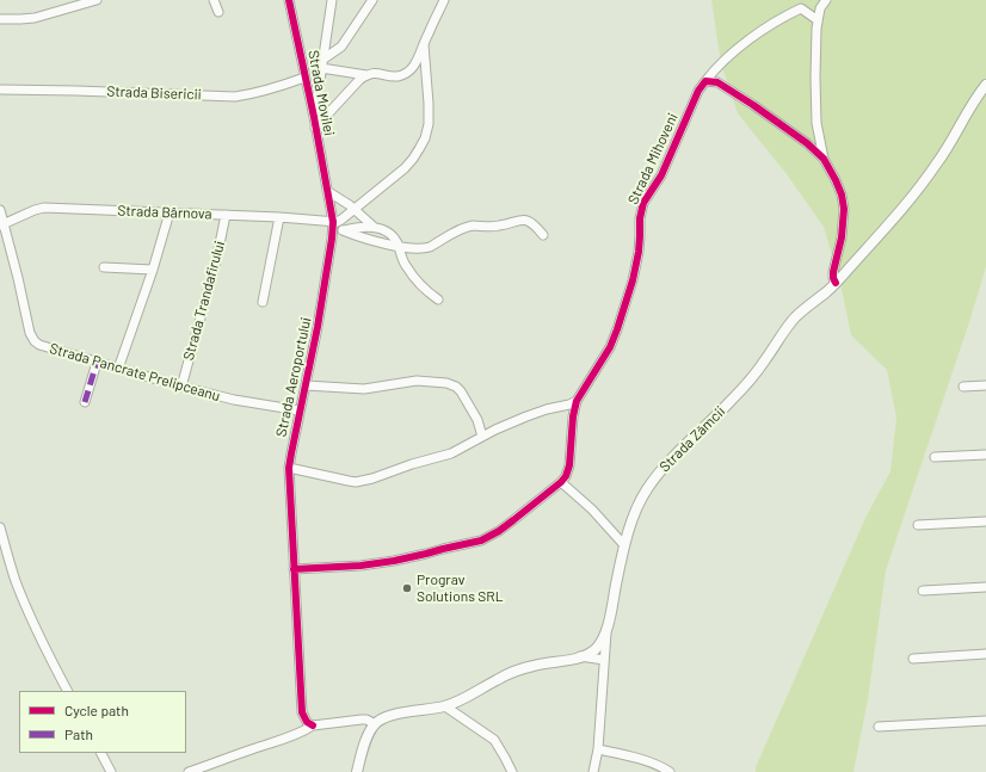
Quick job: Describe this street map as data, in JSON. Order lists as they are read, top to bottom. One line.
{"streets":{"main road":["Strada Zămcii"],"street":["Strada Bisericii","Strada Movilei","Strada Mihoveni","Strada Bârnova","Strada Trandafirului","Strada Pancrate Prelipceanu","Strada Aeroportului"]},"crossings":[["Strada Bisericii","Strada Movilei"],["Strada Movilei","Strada Aeroportului"],["Strada Bârnova","Strada Trandafirului"],["Strada Bârnova","Strada Pancrate Prelipceanu"],["Strada Bârnova","Strada Aeroportului"],["Strada Trandafirului","Strada Pancrate Prelipceanu"],["Strada Pancrate Prelipceanu","Strada Aeroportului"]],"places":["Prograv Solutions SRL"],"legend":["Cycle path","Path"]}
